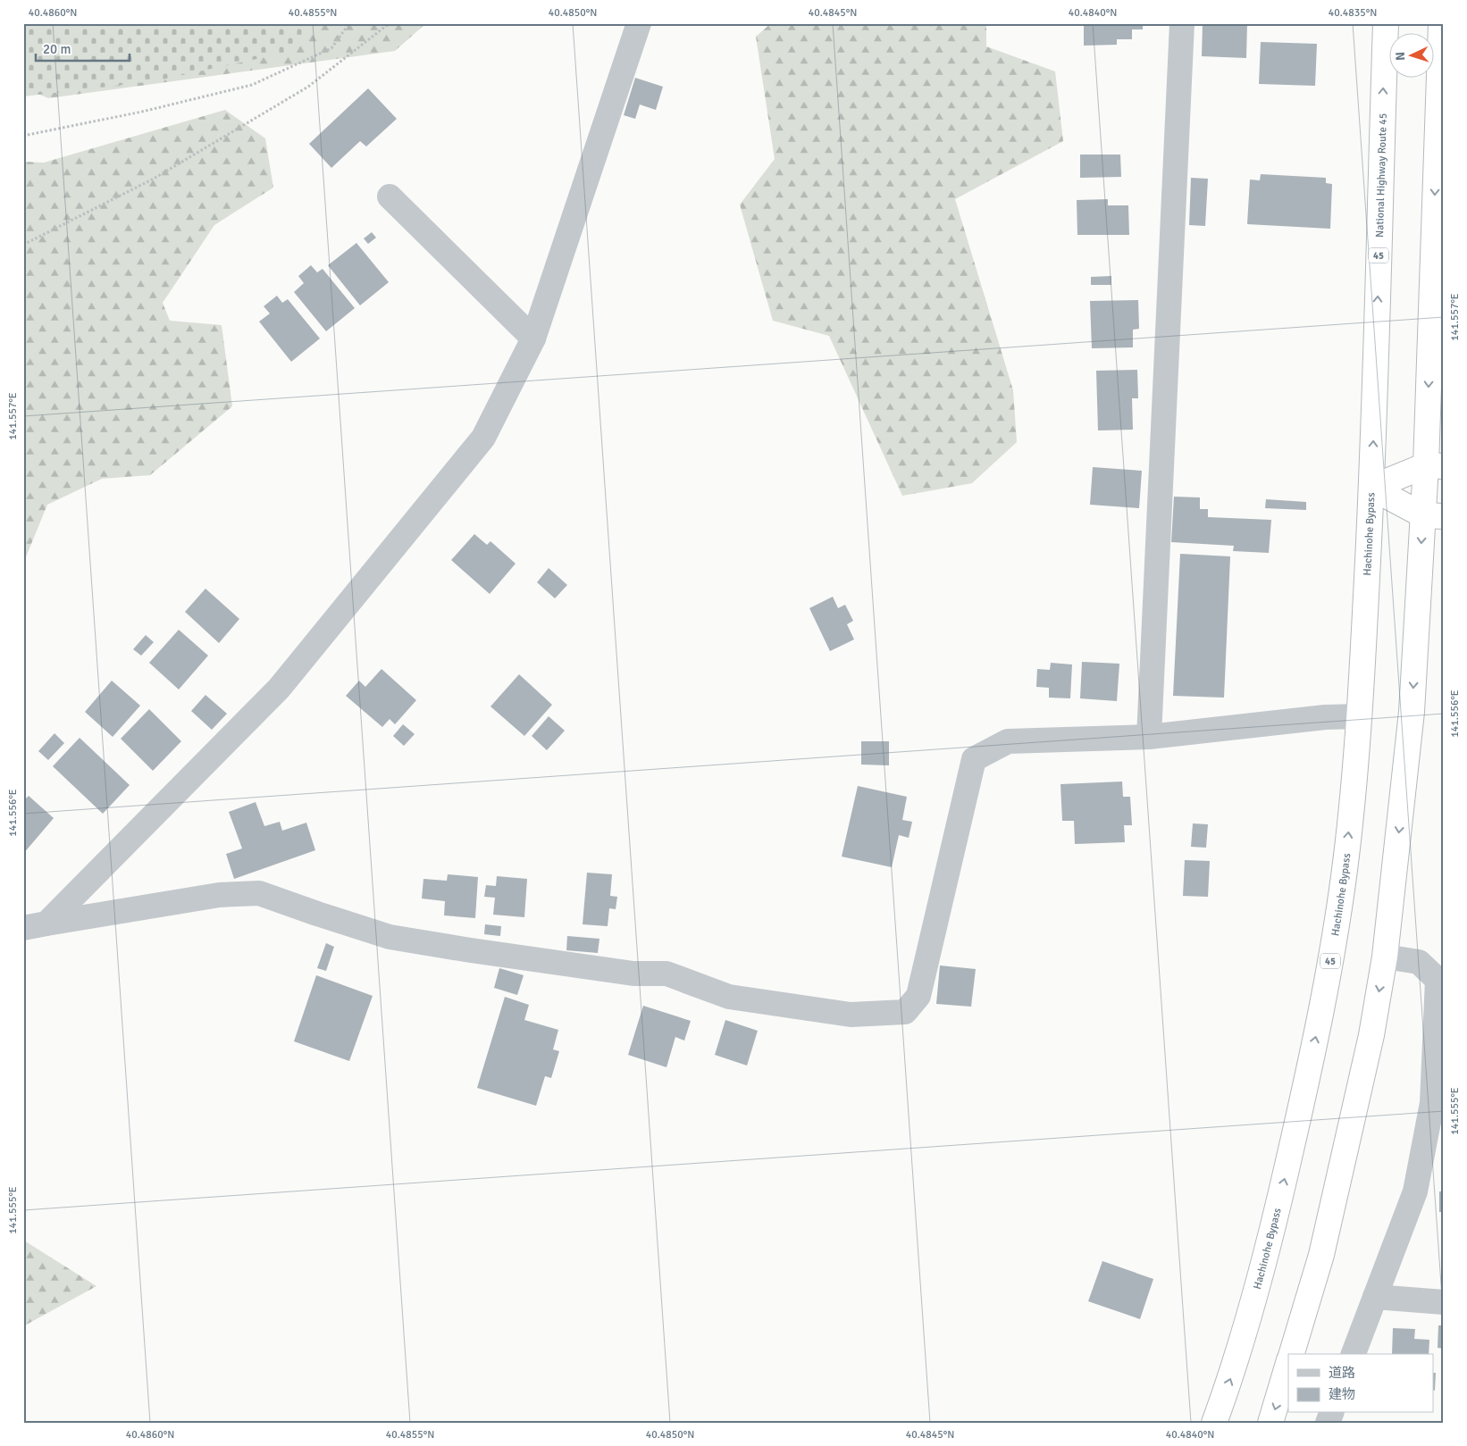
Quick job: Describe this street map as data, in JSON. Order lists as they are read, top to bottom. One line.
{"streets":{"highway":["National Highway Route 45","45","Hachinohe Bypass"]},"crossings":[["National Highway Route 45","Hachinohe Bypass"]],"legend":["道路","建物"],"scale_bar":"20 m","north":"left","coordinates":["40.4860°N","40.4855°N","40.4850°N","40.4845°N","40.4840°N","40.4835°N","141.557°E","141.556°E","141.555°E"]}
